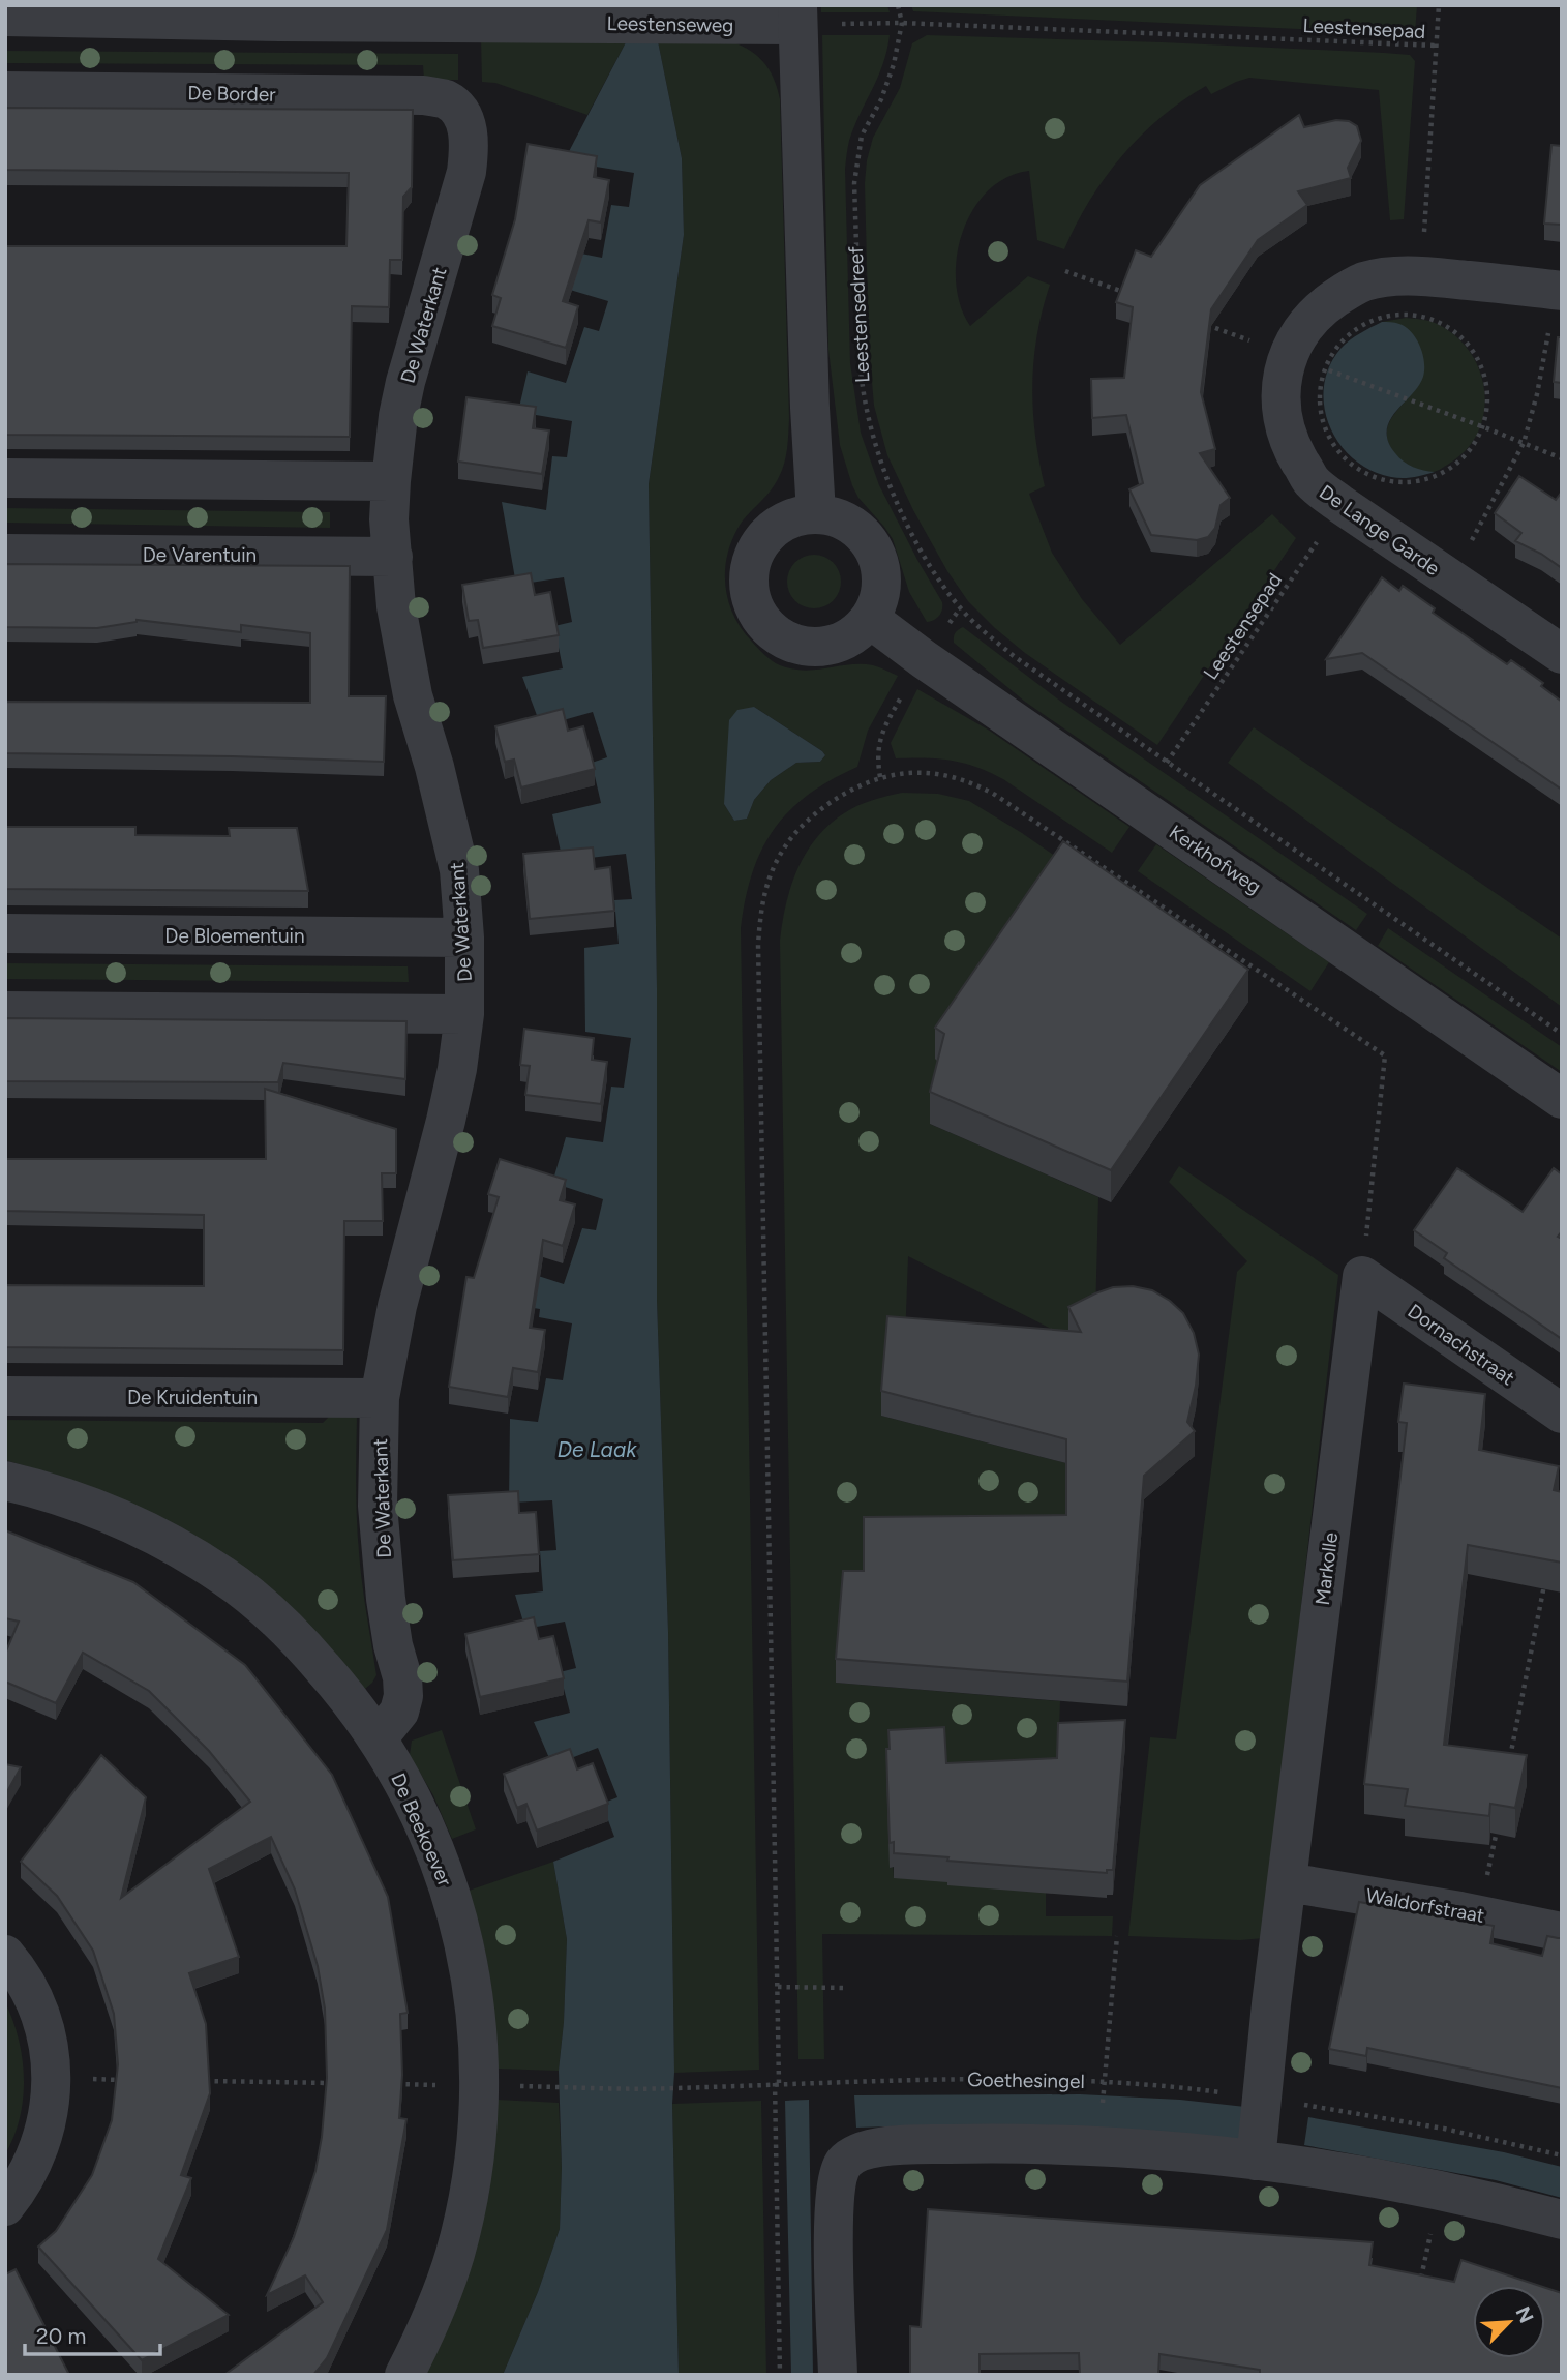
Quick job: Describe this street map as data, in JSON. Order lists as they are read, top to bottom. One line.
{"streets":{"street":["Leestenseweg","De Border","De Waterkant","De Lange Garde","De Varentuin","Kerkhofweg","De Bloementuin","Dornachstraat","De Kruidentuin","Markolle","De Beekoever","Waldorfstraat"],"path":["Leestensepad","Leestensedreef","Goethesingel"]},"crossings":[["Leestensepad","Leestensedreef"],["Leestensepad","De Lange Garde"],["De Border","De Waterkant"],["De Waterkant","De Varentuin"],["De Waterkant","De Bloementuin"],["De Waterkant","De Kruidentuin"],["De Waterkant","De Beekoever"],["Dornachstraat","Markolle"],["Markolle","Waldorfstraat"],["Markolle","Goethesingel"]],"water":["De Laak"],"scale_bar":"20 m","north":"top right"}
